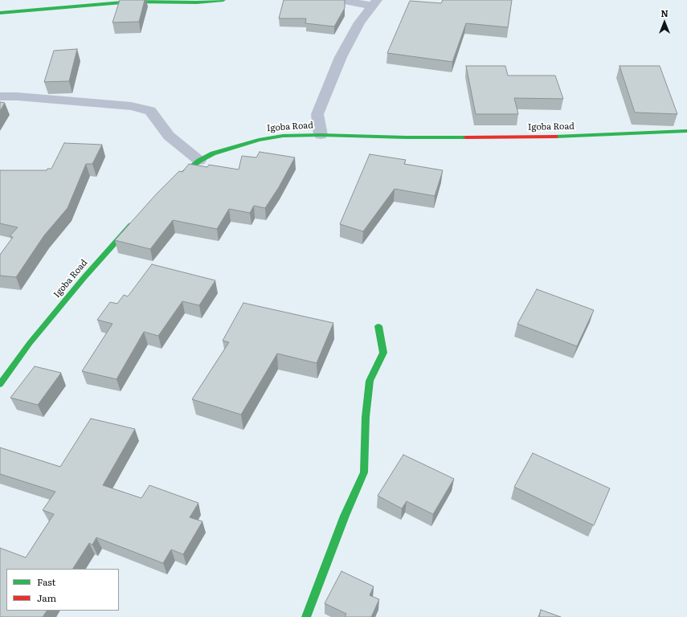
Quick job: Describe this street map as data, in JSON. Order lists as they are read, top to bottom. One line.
{"streets":{"street":["Igoba Road"]},"legend":["Fast","Jam"],"north":"top"}
